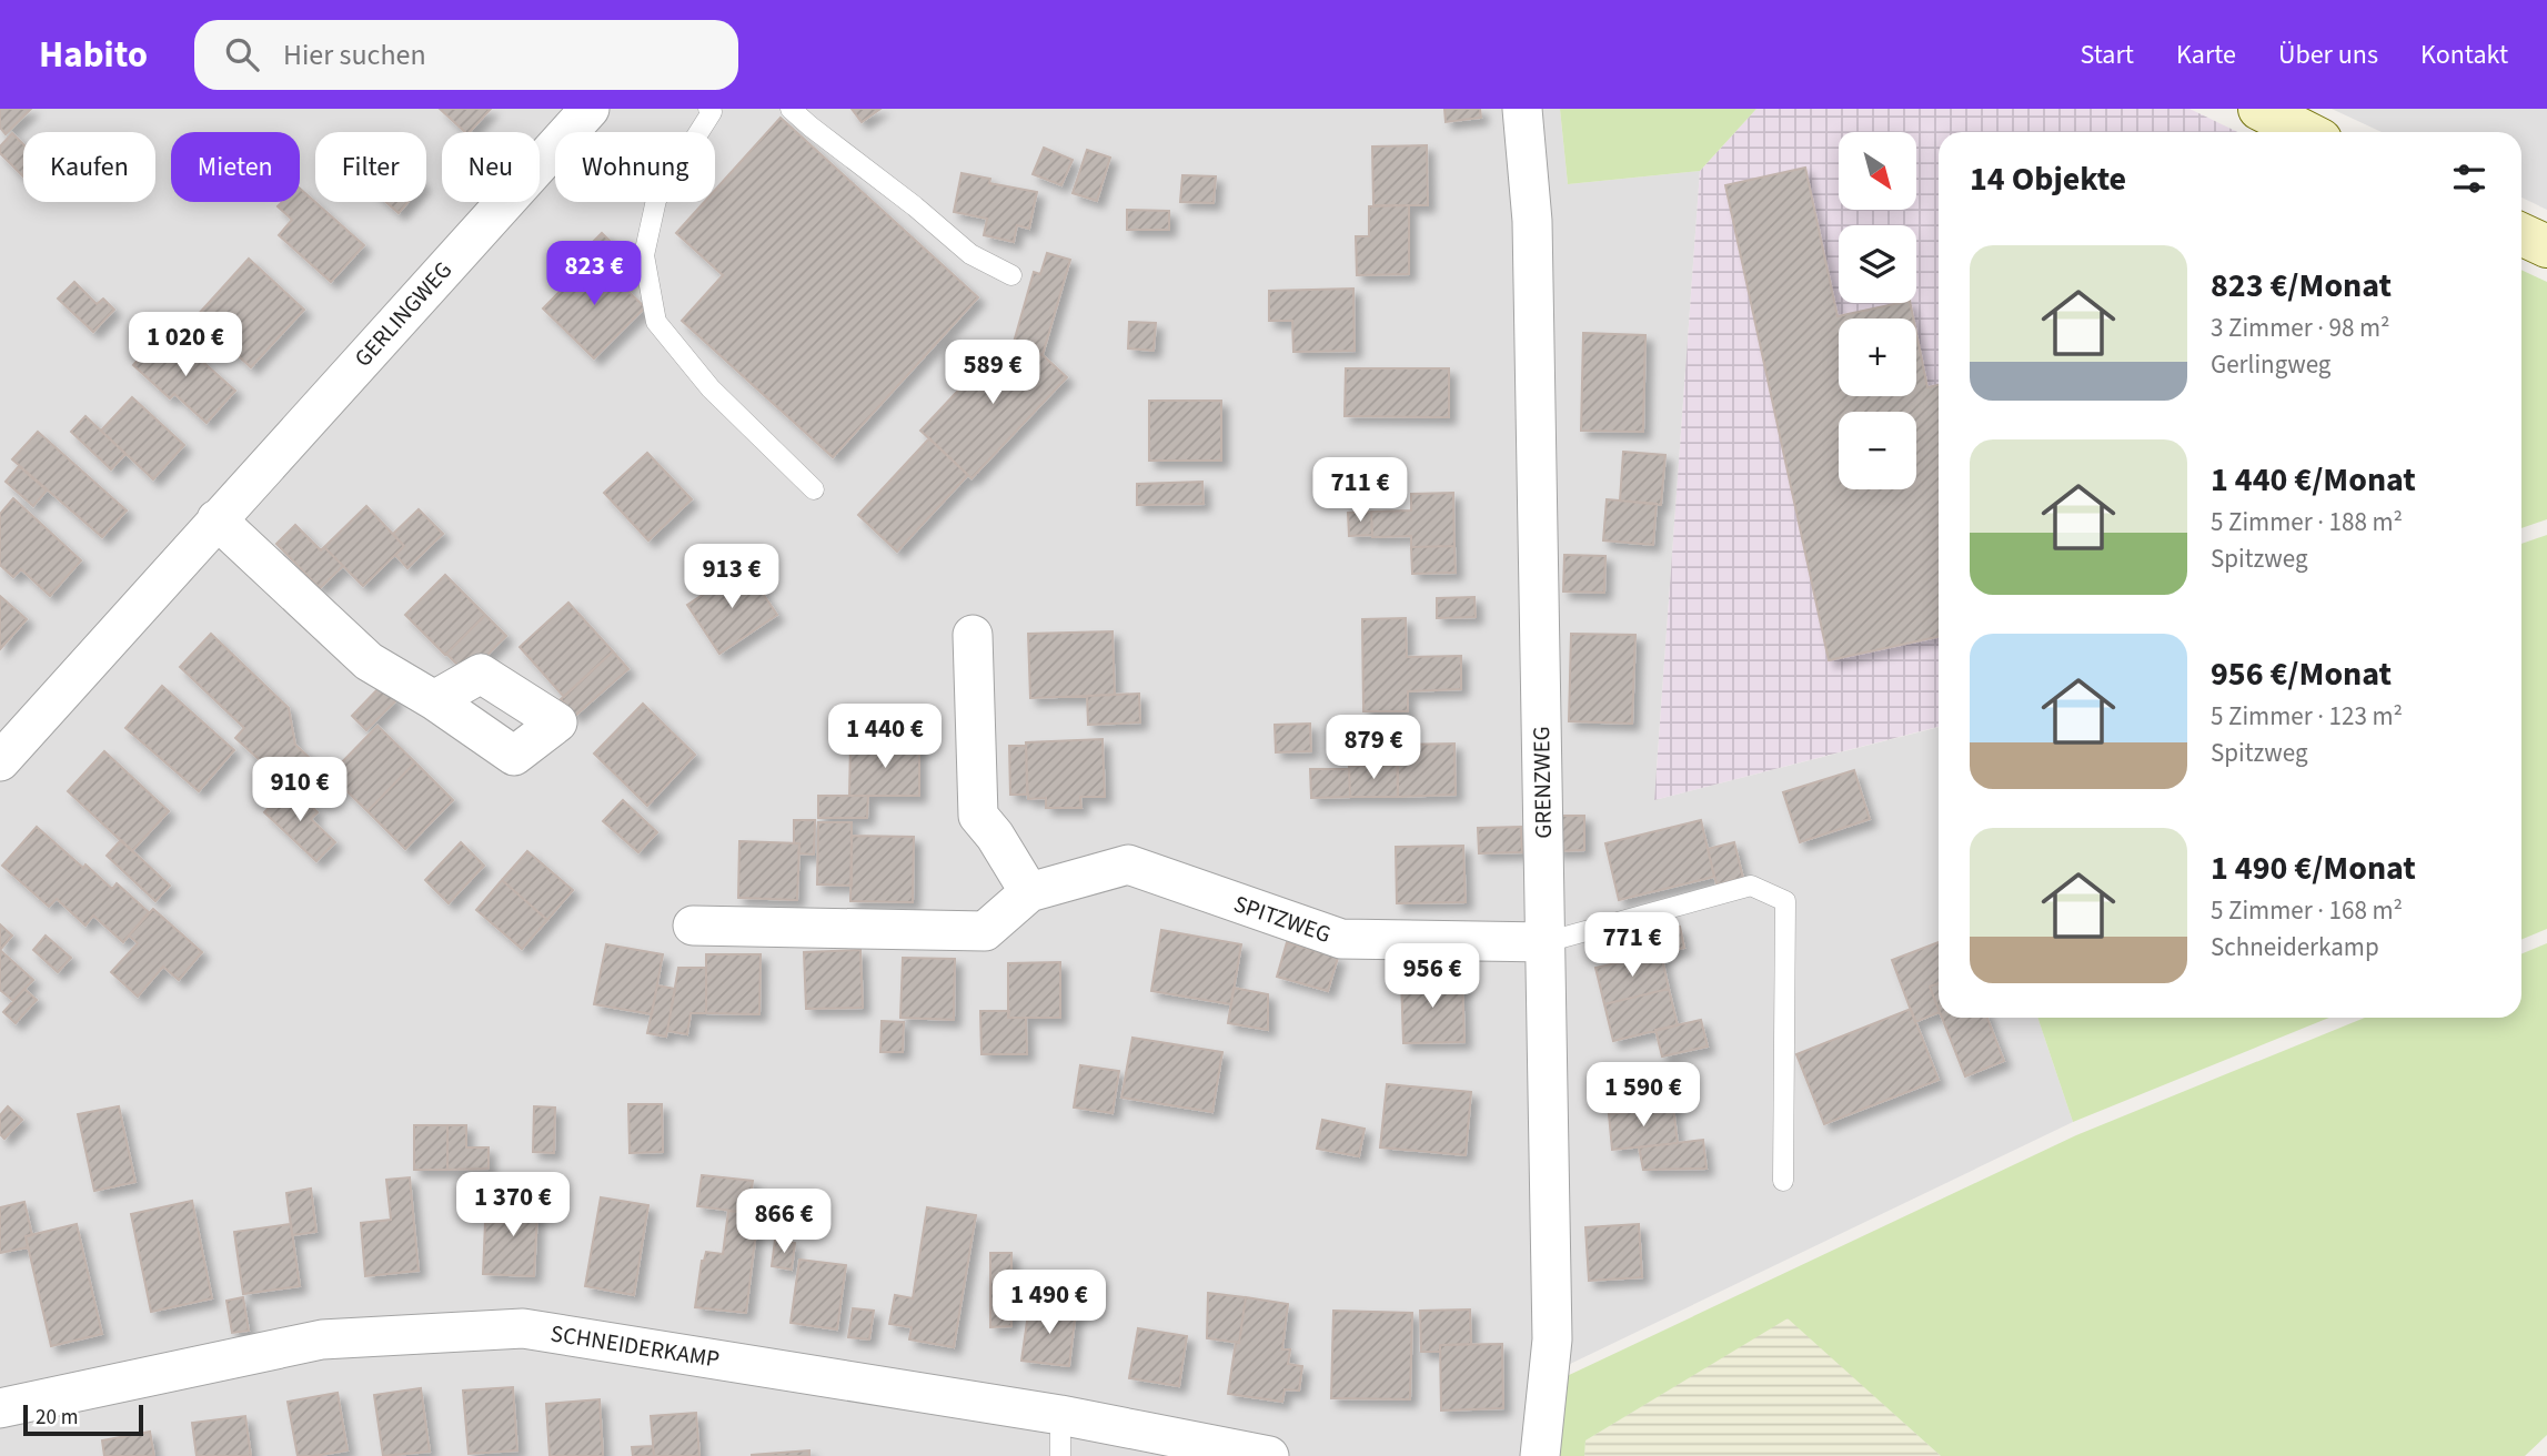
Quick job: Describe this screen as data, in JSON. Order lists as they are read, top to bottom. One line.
{"streets":{"street":["GERLINGWEG","GRENZWEG","SPITZWEG","SCHNEIDERKAMP"]},"crossings":[["GRENZWEG","SPITZWEG"]],"scale_bar":"20 m","north":"bottom right","page":{"header":"Habito","search":"Hier suchen","nav":["Start","Karte","Über uns","Kontakt"],"map_buttons":["+","−"],"chip":["Kaufen","Mieten","Filter","Neu","Wohnung"],"heading":"14 Objekte","list":[{"name":"823 €/Monat","note":"3 Zimmer · 98 m² · Gerlingweg"},{"name":"1 440 €/Monat","note":"5 Zimmer · 188 m² · Spitzweg"},{"name":"956 €/Monat","note":"5 Zimmer · 123 m² · Spitzweg"},{"name":"1 490 €/Monat","note":"5 Zimmer · 168 m² · Schneiderkamp"}],"price":["823 €","1 020 €","589 €","711 €","913 €","1 440 €","879 €","910 €","771 €","956 €","1 590 €","1 370 €","866 €","1 490 €"],"scale":"20 m"}}
